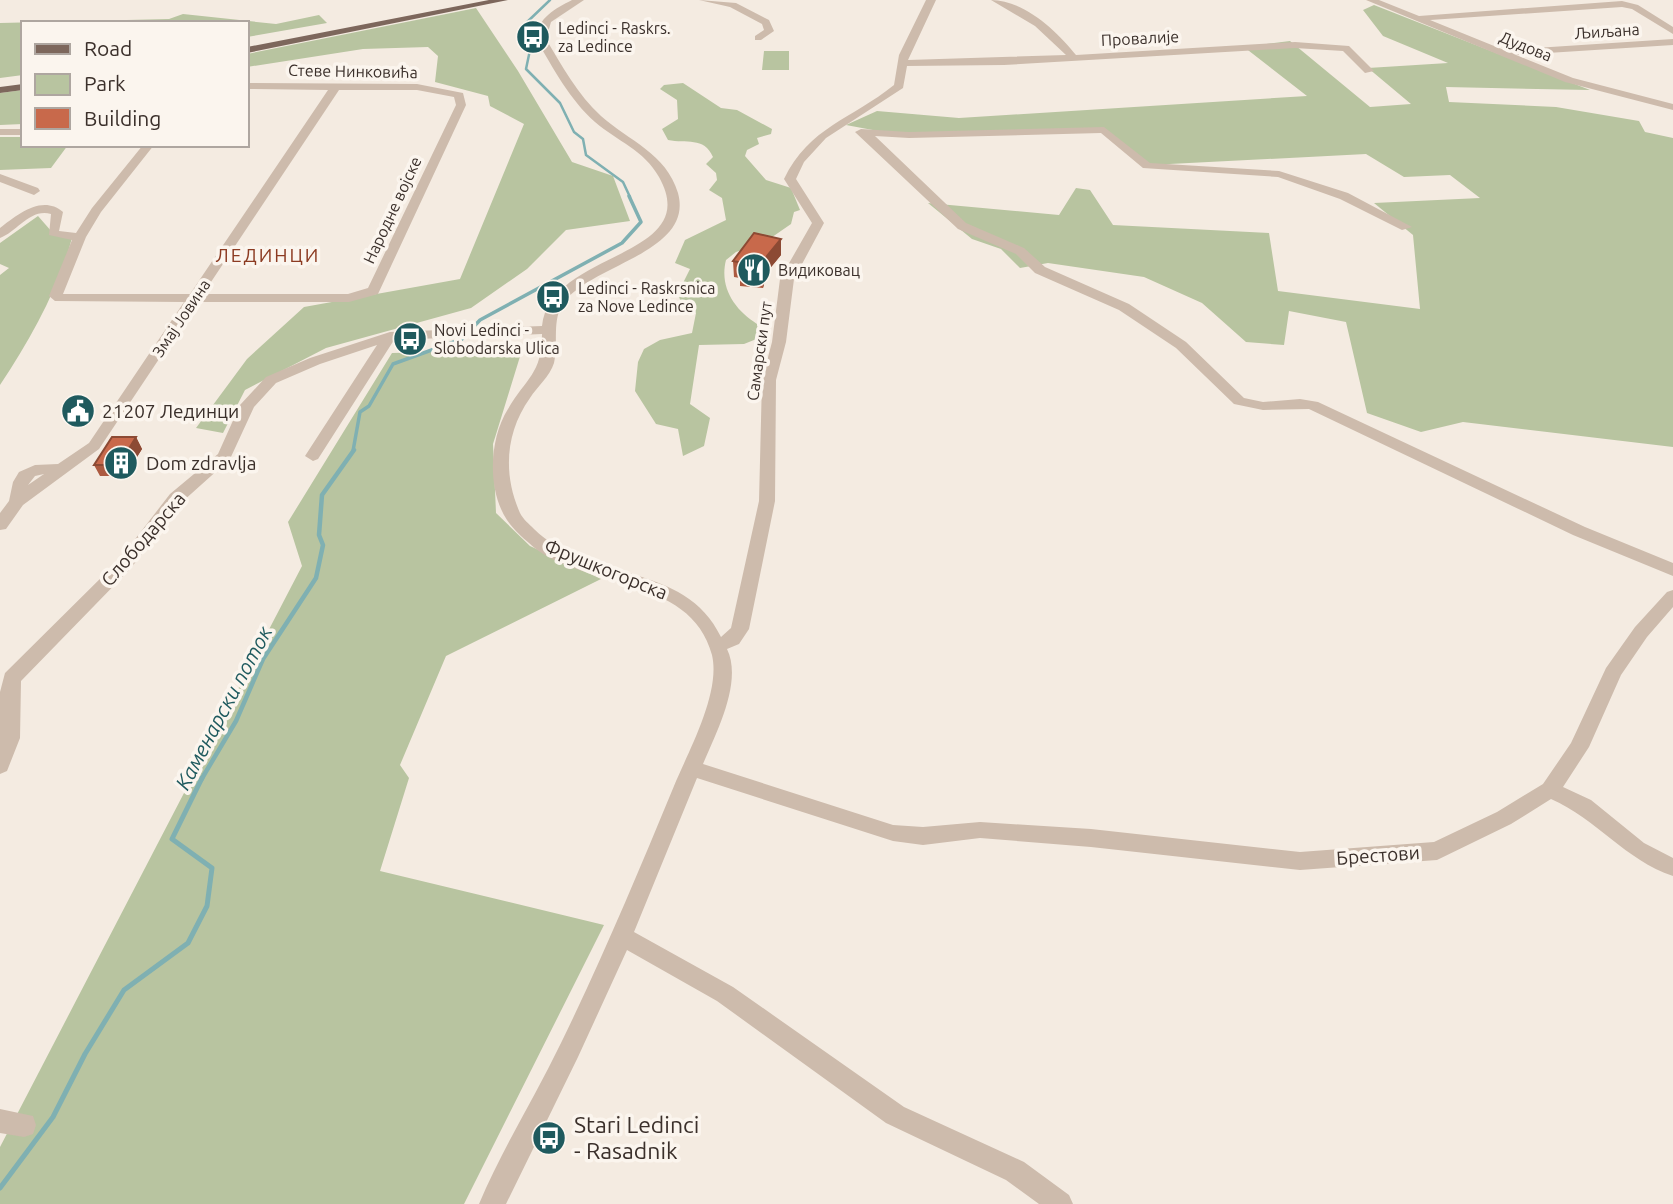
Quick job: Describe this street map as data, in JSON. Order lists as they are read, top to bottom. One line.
{"streets":{"street":["Љиљана","Провалије","Дудова","Стеве Нинковића","Народне војске","Змај Јовина","Самарски пут","Слободарска","Фрушкогорска","Брестови"]},"crossings":[["Љиљана","Дудова"],["Провалије","Самарски пут"],["Стеве Нинковића","Народне војске"],["Стеве Нинковића","Змај Јовина"],["Народне војске","Змај Јовина"],["Самарски пут","Фрушкогорска"],["Слободарска","Фрушкогорска"],["Фрушкогорска","Брестови"]],"districts":["ЛЕДИНЦИ"],"water":["Каменарски поток"],"places":{"bus stop":["Ledinci - Raskrs. za Ledince","Ledinci - Raskrsnica za Nove Ledince","Novi Ledinci - Slobodarska Ulica","Stari Ledinci - Rasadnik"],"restaurant":["Видиковац"],"public building":["21207 Лединци"],"building":["Dom zdravlja"]},"legend":["Road","Park","Building"]}
